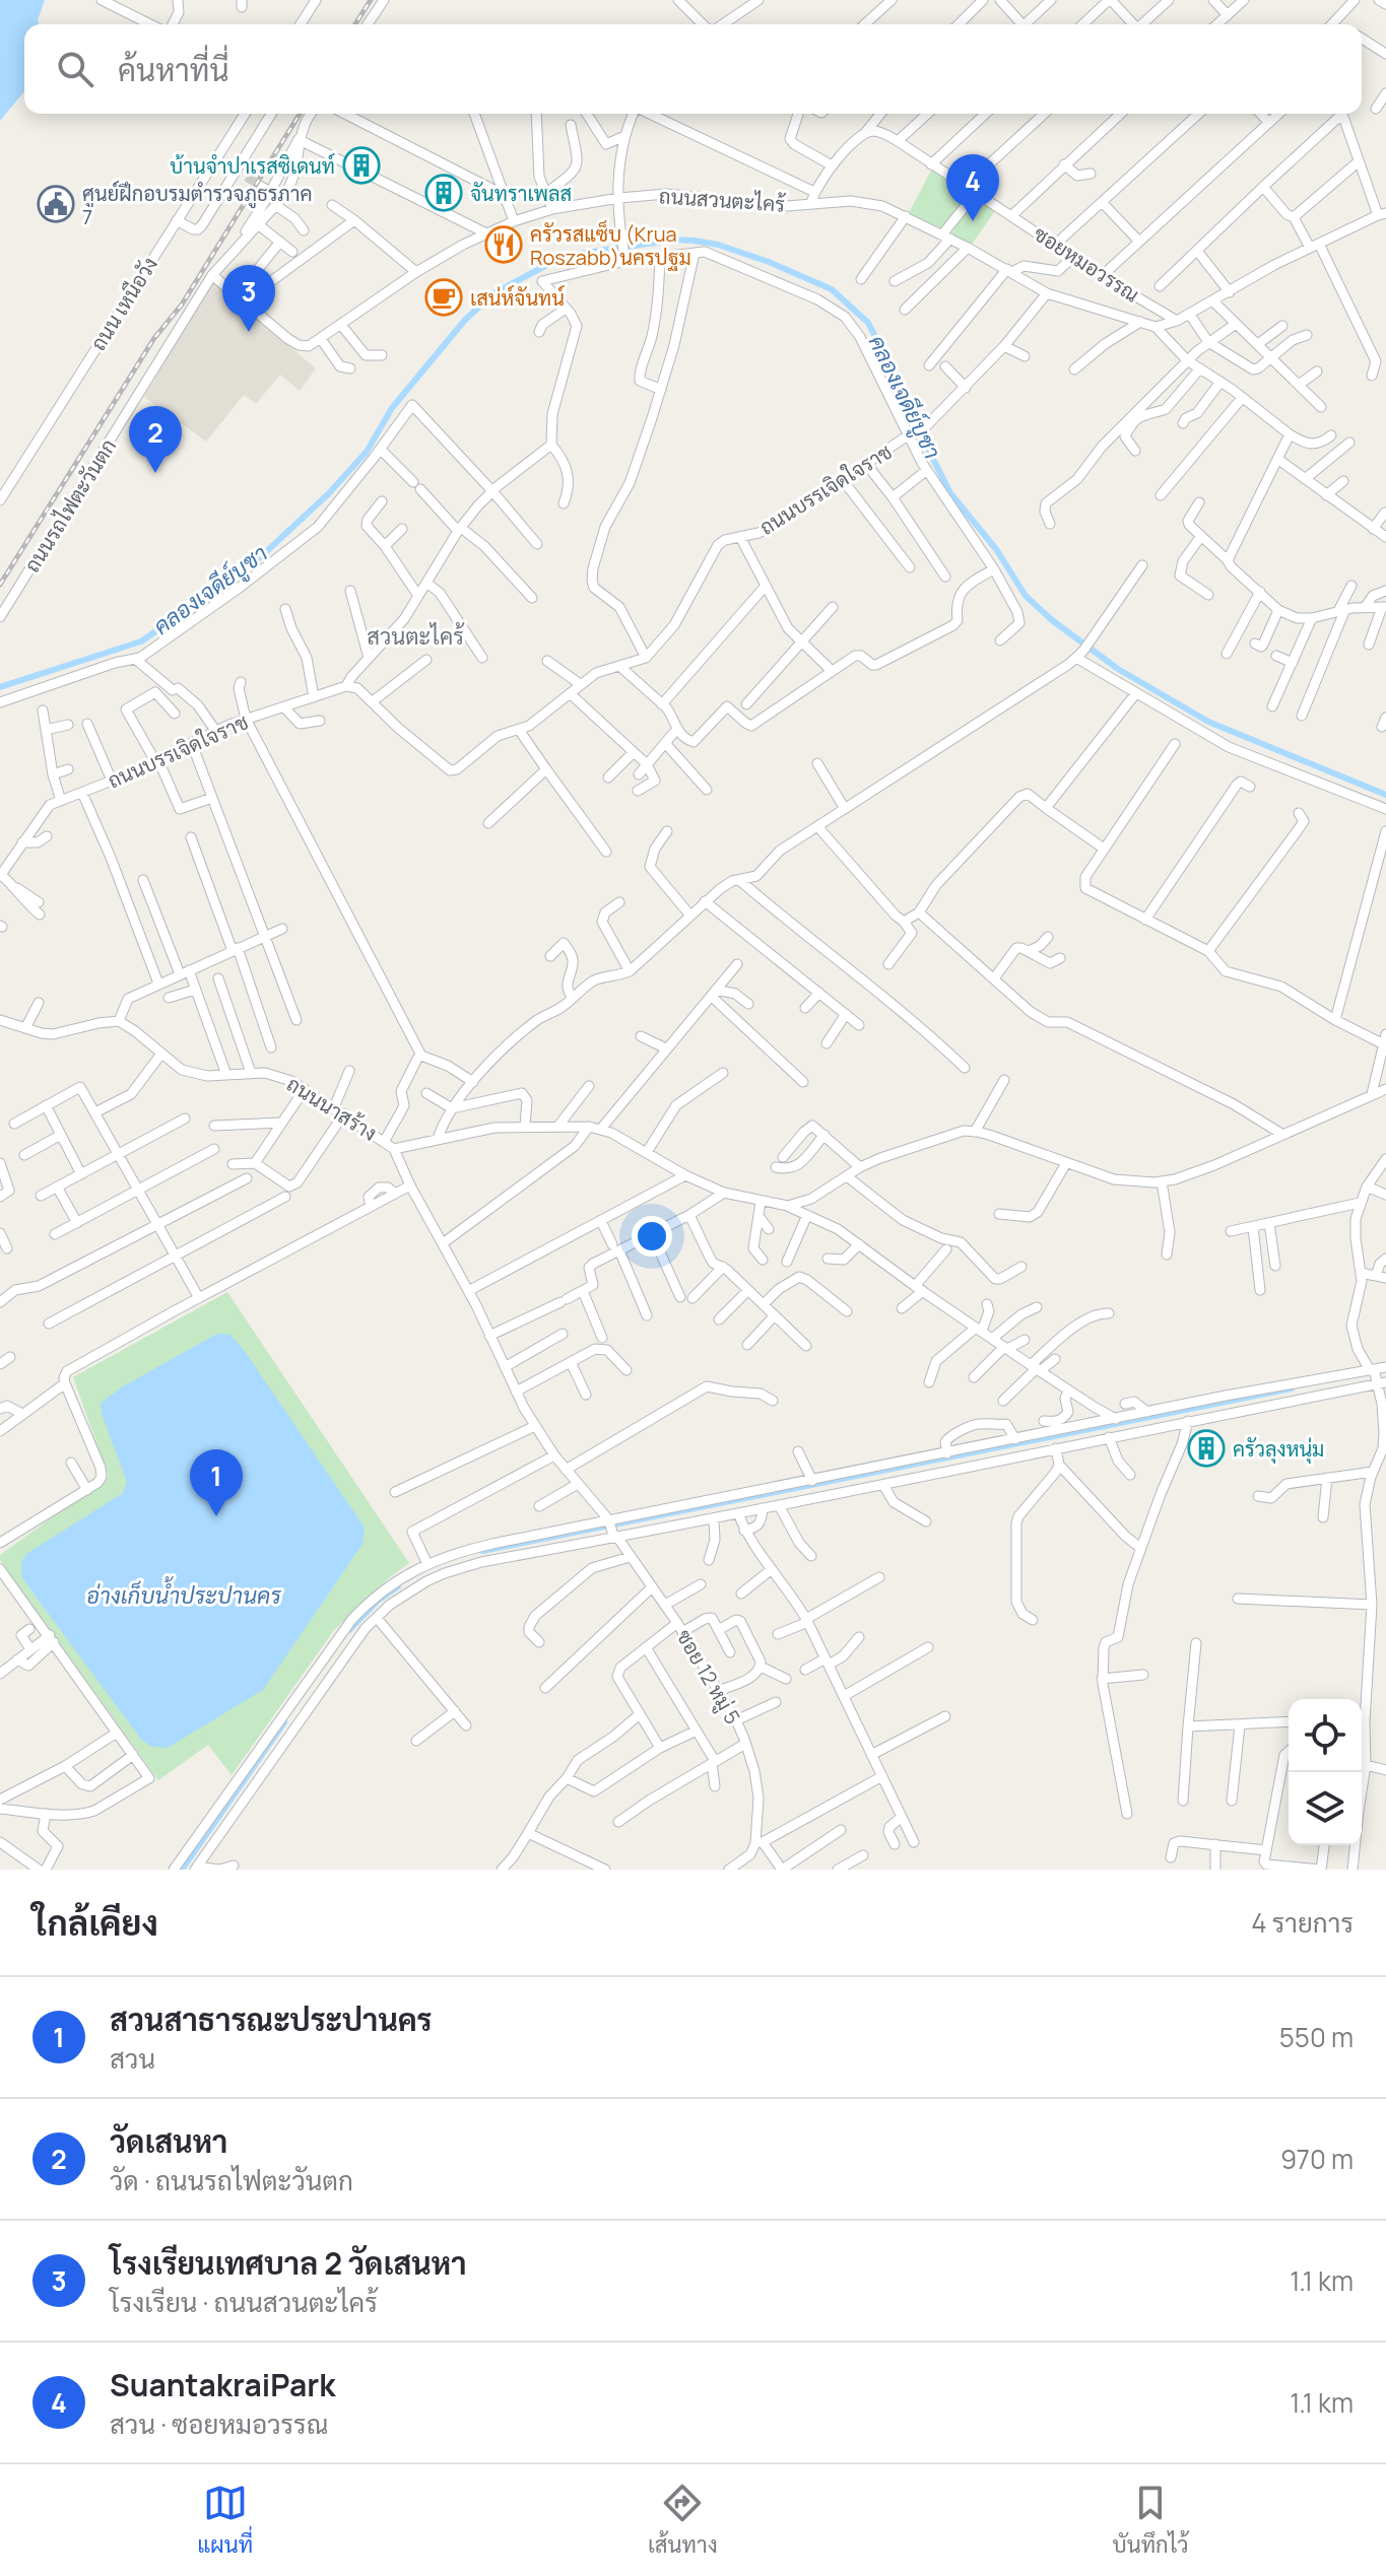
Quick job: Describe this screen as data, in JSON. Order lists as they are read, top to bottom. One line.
{"streets":{"street":["ถนนสวนตะไคร้","ซอยหมอวรรณ","ถนน เหนือวัง","ถนนบรรเจิดใจราช","ถนนรถไฟตะวันตก","ถนนนาสร้าง","ซอย 12 หมู่ 5"]},"crossings":[["ถนนสวนตะไคร้","ถนนบรรเจิดใจราช"],["ถนนนาสร้าง","ซอย 12 หมู่ 5"]],"districts":["สวนตะไคร้"],"water":["คลองเจดีย์บูชา","อ่างเก็บน้ำประปานคร"],"places":{"building":["บ้านจำปาเรสซิเดนท์","จันทราเพลส","ครัวลุงหนุ่ม"],"public building":["ศูนย์ฝึกอบรมตำรวจภูธรภาค 7"],"restaurant":["ครัวรสแซ็บ (Krua Roszabb)นครปฐม"],"cafe":["เสน่ห์จันทน์"]},"page":{"search":"ค้นหาที่นี่","pins":["4","3","2","1"],"heading":["ใกล้เคียง","4 รายการ"],"list":[{"mark":"1","name":"สวนสาธารณะประปานคร","note":"สวน","value":"550 m"},{"mark":"2","name":"วัดเสนหา","note":"วัด · ถนนรถไฟตะวันตก","value":"970 m"},{"mark":"3","name":"โรงเรียนเทศบาล 2 วัดเสนหา","note":"โรงเรียน · ถนนสวนตะไคร้","value":"1.1 km"},{"mark":"4","name":"SuantakraiPark","note":"สวน · ซอยหมอวรรณ","value":"1.1 km"}],"nav":["แผนที่","เส้นทาง","บันทึกไว้"]}}
